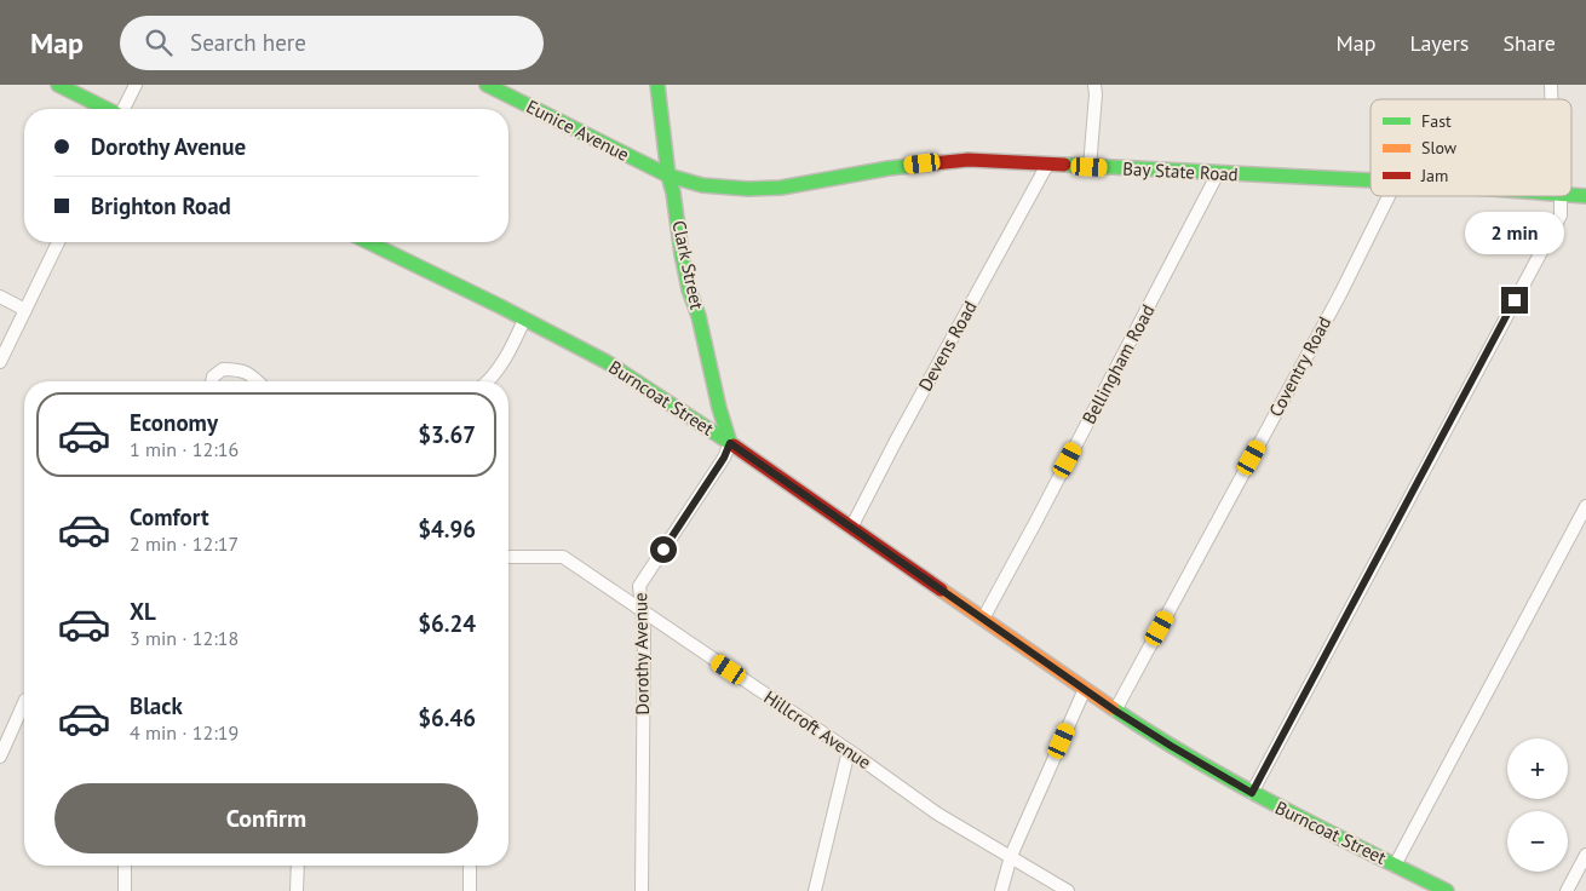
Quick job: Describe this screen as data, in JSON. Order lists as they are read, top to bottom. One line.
{"streets":{"street":["Eunice Avenue","Bay State Road","Clark Street","Devens Road","Bellingham Road","Coventry Road","Burncoat Street","Dorothy Avenue","Hillcroft Avenue"]},"crossings":[["Eunice Avenue","Bay State Road"],["Eunice Avenue","Clark Street"],["Bay State Road","Clark Street"],["Bay State Road","Devens Road"],["Bay State Road","Bellingham Road"],["Clark Street","Burncoat Street"],["Clark Street","Dorothy Avenue"],["Devens Road","Burncoat Street"],["Bellingham Road","Burncoat Street"],["Coventry Road","Burncoat Street"],["Burncoat Street","Dorothy Avenue"],["Dorothy Avenue","Hillcroft Avenue"]],"legend":["Fast","Slow","Jam"],"page":{"header":"Map","search":"Search here","nav":["Map","Layers","Share"],"banner":["Dorothy Avenue","Brighton Road"],"bubble":"2 min","list":[{"name":"Economy","note":"1 min · 12:16","value":"$3.67"},{"name":"Comfort","note":"2 min · 12:17","value":"$4.96"},{"name":"XL","note":"3 min · 12:18","value":"$6.24"},{"name":"Black","note":"4 min · 12:19","value":"$6.46"}],"map_buttons":["+","−"],"buttons":"Confirm"}}
